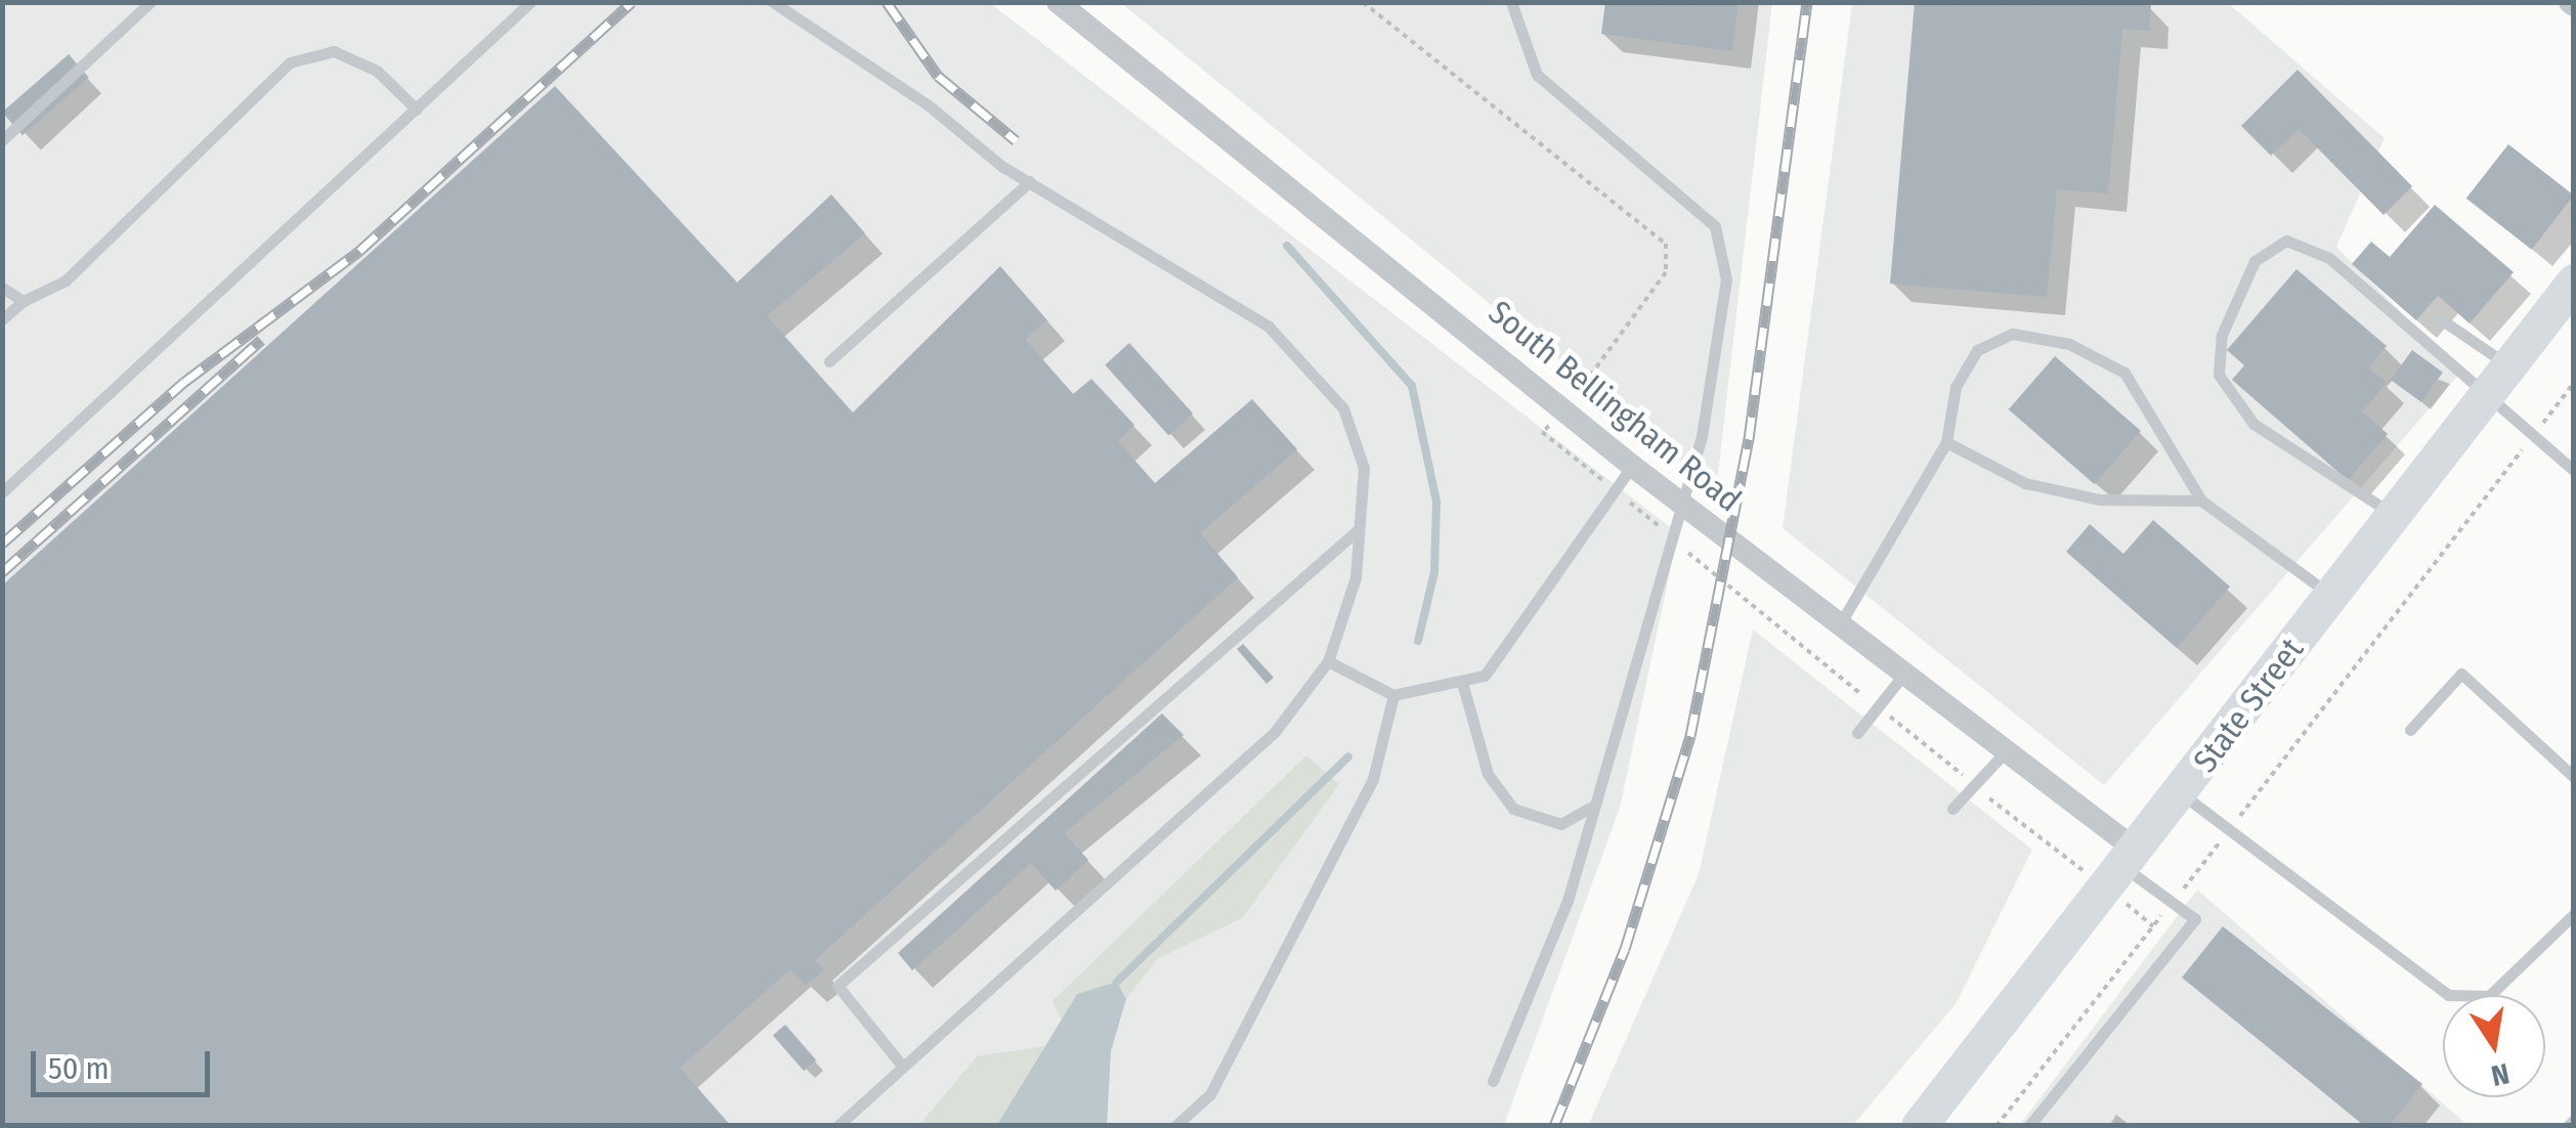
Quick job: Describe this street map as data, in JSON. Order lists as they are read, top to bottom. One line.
{"streets":{"main road":["State Street"],"street":["South Bellingham Road"]},"crossings":[["South Bellingham Road","State Street"]],"scale_bar":"50 m","north":"bottom"}
